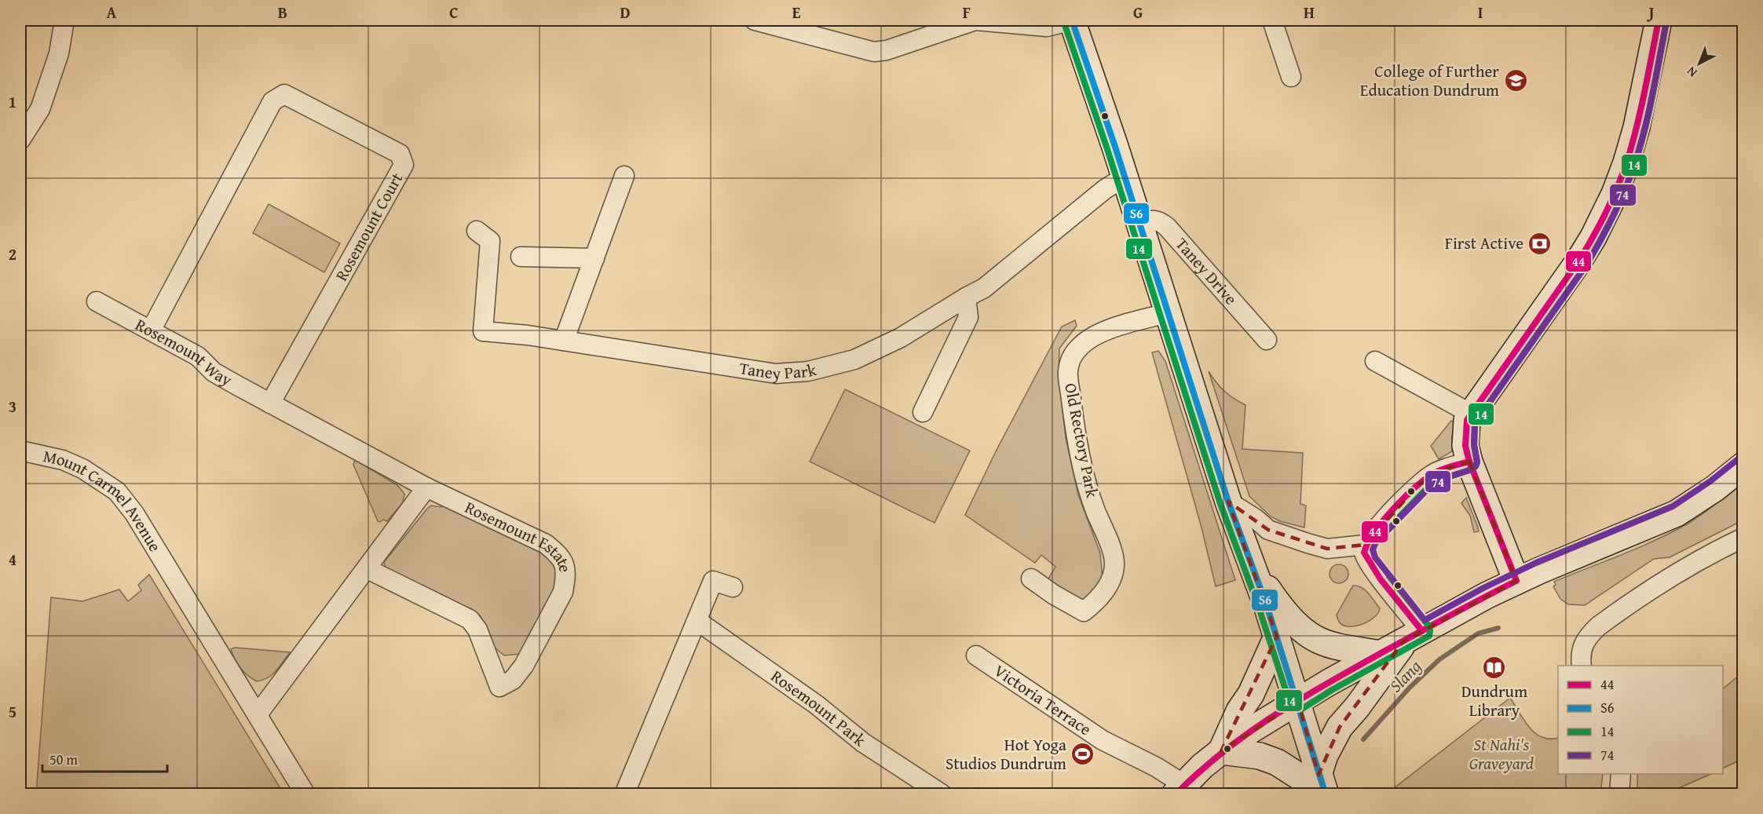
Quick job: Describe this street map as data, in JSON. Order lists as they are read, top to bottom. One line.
{"streets":{"street":["Rosemount Court","Taney Drive","Rosemount Way","Taney Park","Old Rectory Park","Mount Carmel Avenue","Rosemount Estate","Victoria Terrace","Rosemount Park"]},"crossings":[["Rosemount Court","Rosemount Way"],["Rosemount Court","Rosemount Estate"],["Rosemount Way","Rosemount Estate"]],"water":["Slang"],"parks":["St Nahi's Graveyard"],"places":{"school or university":["College of Further Education Dundrum"],"bank":["First Active"],"library":["Dundrum Library"],"sports":["Hot Yoga Studios Dundrum"]},"lines":["transit line 44","transit line S6","transit line 14","transit line 74"],"legend":["44","S6","14","74"],"scale_bar":"50 m","north":"bottom left","grid":{"columns":["A","B","C","D","E","F","G","H","I","J"],"rows":["1","2","3","4","5"]}}
